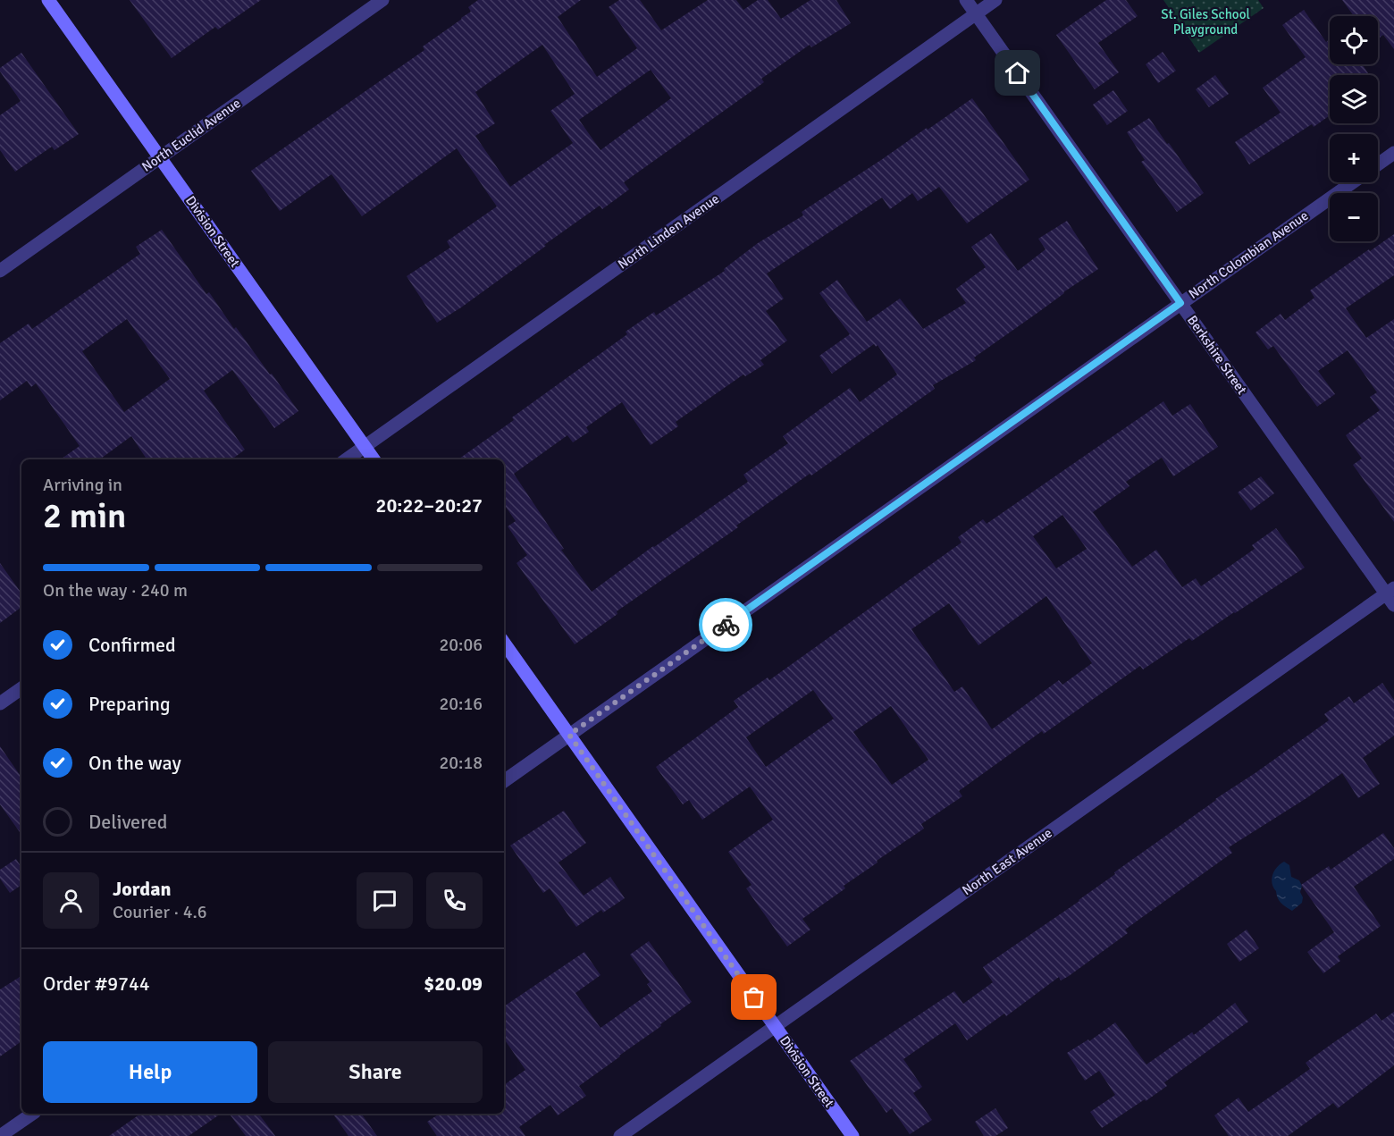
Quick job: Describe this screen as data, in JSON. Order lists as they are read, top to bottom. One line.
{"streets":{"street":["North Euclid Avenue","Division Street","North Linden Avenue","North Colombian Avenue","Berkshire Street","North East Avenue"]},"crossings":[["North Euclid Avenue","Division Street"],["Division Street","North Linden Avenue"],["Division Street","North Colombian Avenue"],["Division Street","North East Avenue"],["North Linden Avenue","Berkshire Street"],["North Colombian Avenue","Berkshire Street"],["Berkshire Street","North East Avenue"]],"parks":["St. Giles School Playground"],"page":{"map_buttons":["+","−"],"heading":["2 min","Arriving in","20:22–20:27"],"panel":["Jordan","Courier · 4.6","Order #9744","$20.09"],"bar":"On the way · 240 m","list":[["Confirmed","20:06"],["Preparing","20:16"],["On the way","20:18"],"Delivered"],"buttons":["Help","Share"]}}
